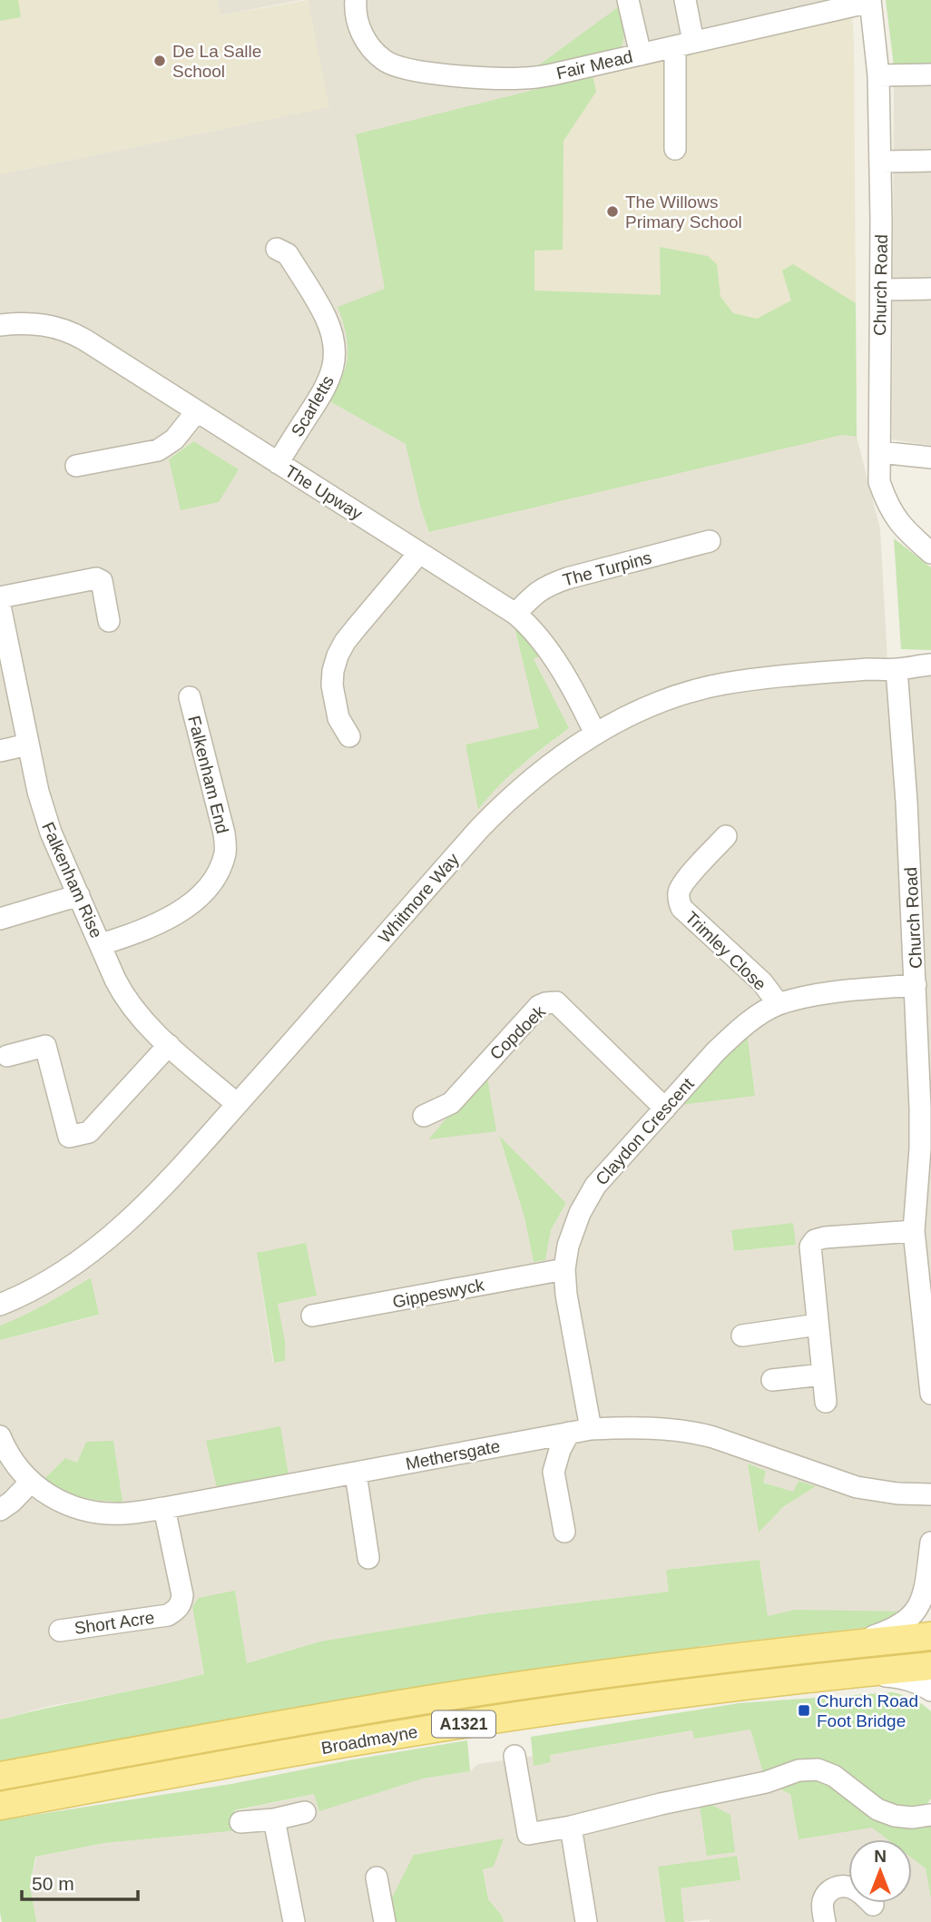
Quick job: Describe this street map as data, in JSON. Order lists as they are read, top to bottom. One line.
{"streets":{"main road":["A1321","Broadmayne"],"street":["Fair Mead","Church Road","Scarletts","The Upway","The Turpins","Falkenham End","Falkenham Rise","Whitmore Way","Trimley Close","Copdoek","Claydon Crescent","Gippeswyck","Methersgate","Short Acre"]},"crossings":[["Fair Mead","Church Road"],["Church Road","Whitmore Way"],["Church Road","Claydon Crescent"],["Scarletts","The Upway"],["The Upway","The Turpins"],["The Upway","Whitmore Way"],["Falkenham End","Falkenham Rise"],["Falkenham Rise","Whitmore Way"],["Trimley Close","Claydon Crescent"],["Copdoek","Claydon Crescent"],["Claydon Crescent","Gippeswyck"],["Claydon Crescent","Methersgate"],["Methersgate","Short Acre"]],"places":{"other":["De La Salle School","The Willows Primary School"],"transit":["Church Road Foot Bridge"]},"scale_bar":"50 m","north":"top"}
